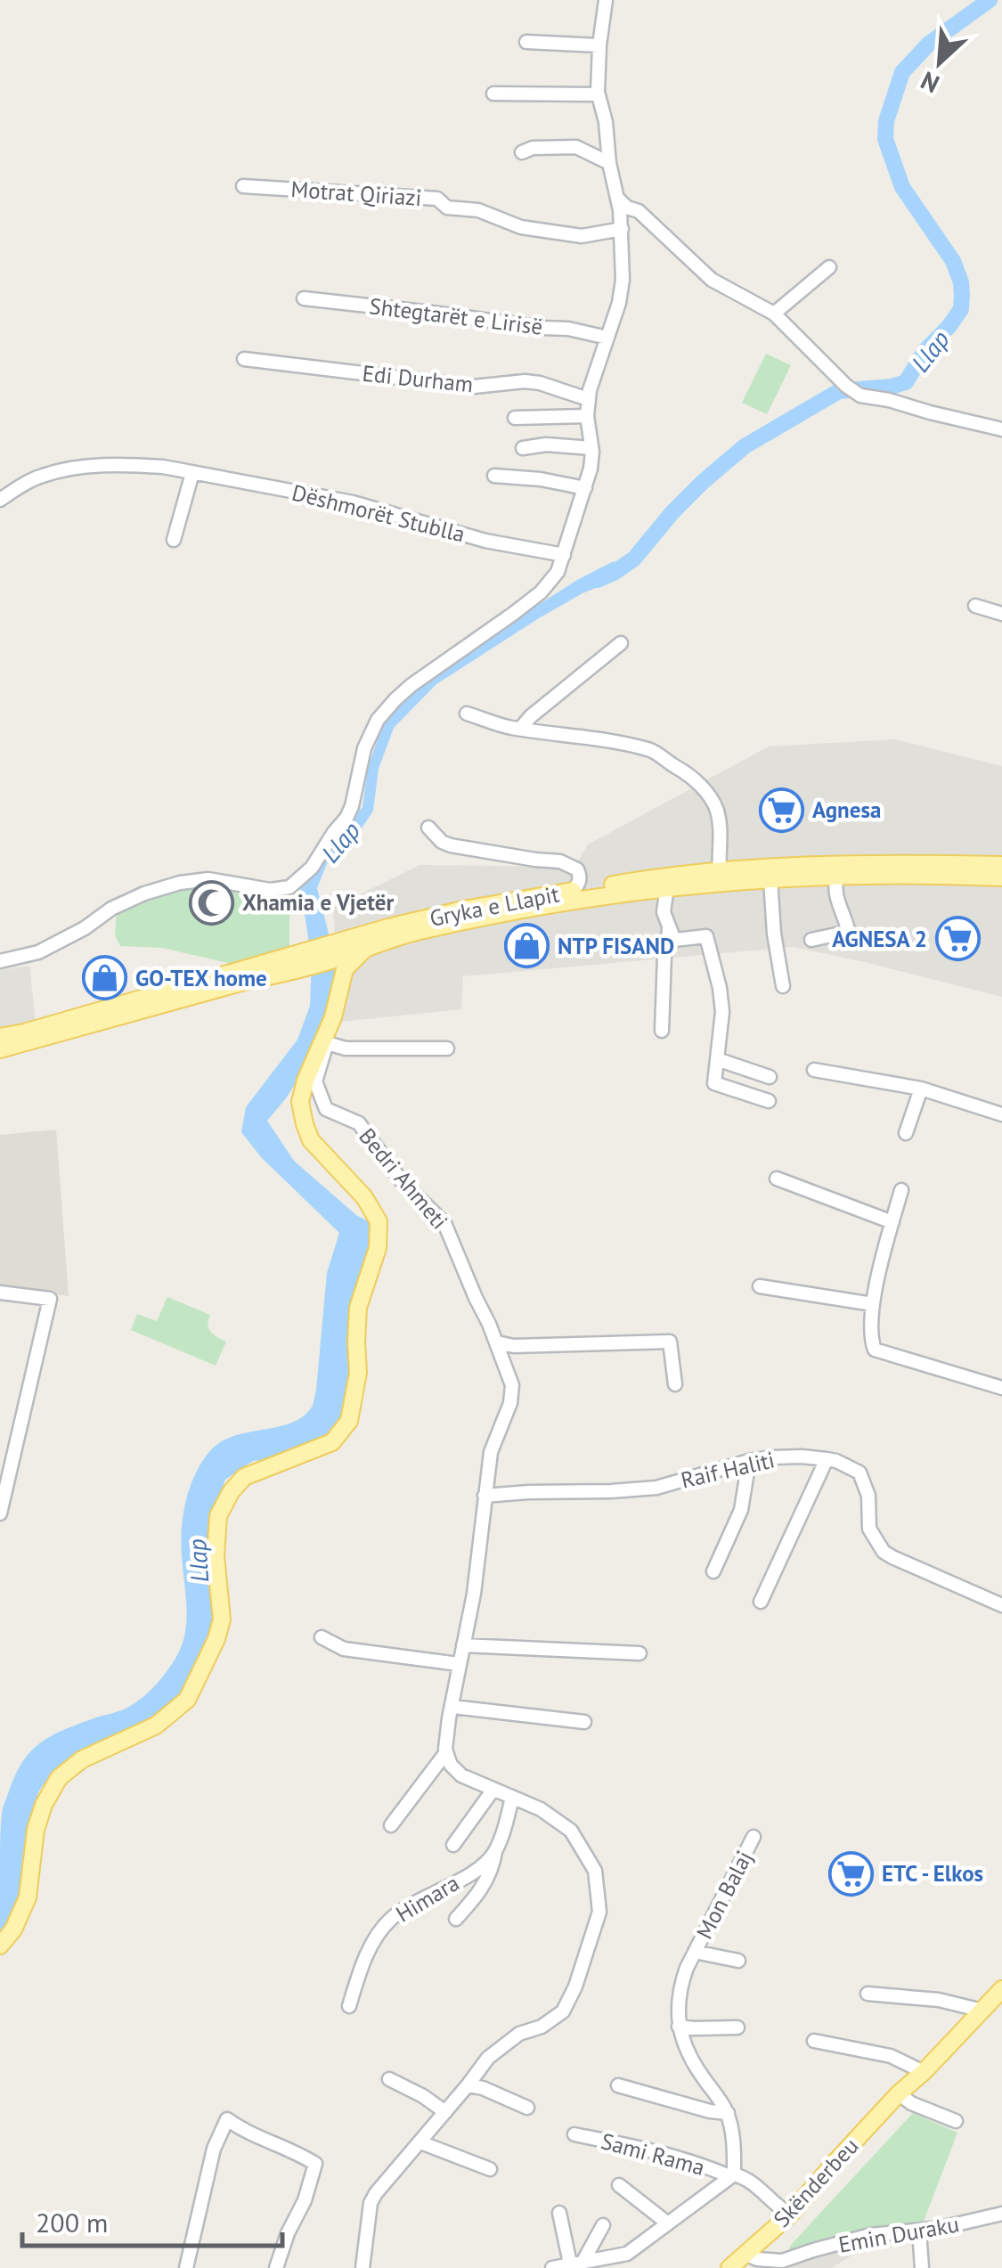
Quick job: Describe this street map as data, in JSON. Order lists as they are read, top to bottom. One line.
{"streets":{"main road":["Gryka e Llapit","Skënderbeu"],"street":["Motrat Qiriazi","Shtegtarët e Lirisë","Edi Durham","Dëshmorët Stublla","Bedri Ahmeti","Raif Haliti","Mon Balaj","Himara","Sami Rama","Emin Duraku"]},"crossings":[["Bedri Ahmeti","Raif Haliti"],["Mon Balaj","Sami Rama"],["Sami Rama","Skënderbeu"],["Skënderbeu","Emin Duraku"]],"water":["Llap"],"places":{"supermarket":["Agnesa","AGNESA 2","ETC - Elkos"],"mosque":["Xhamia e Vjetër"],"shop":["NTP FISAND","GO-TEX home"]},"scale_bar":"200 m","north":"bottom left"}
